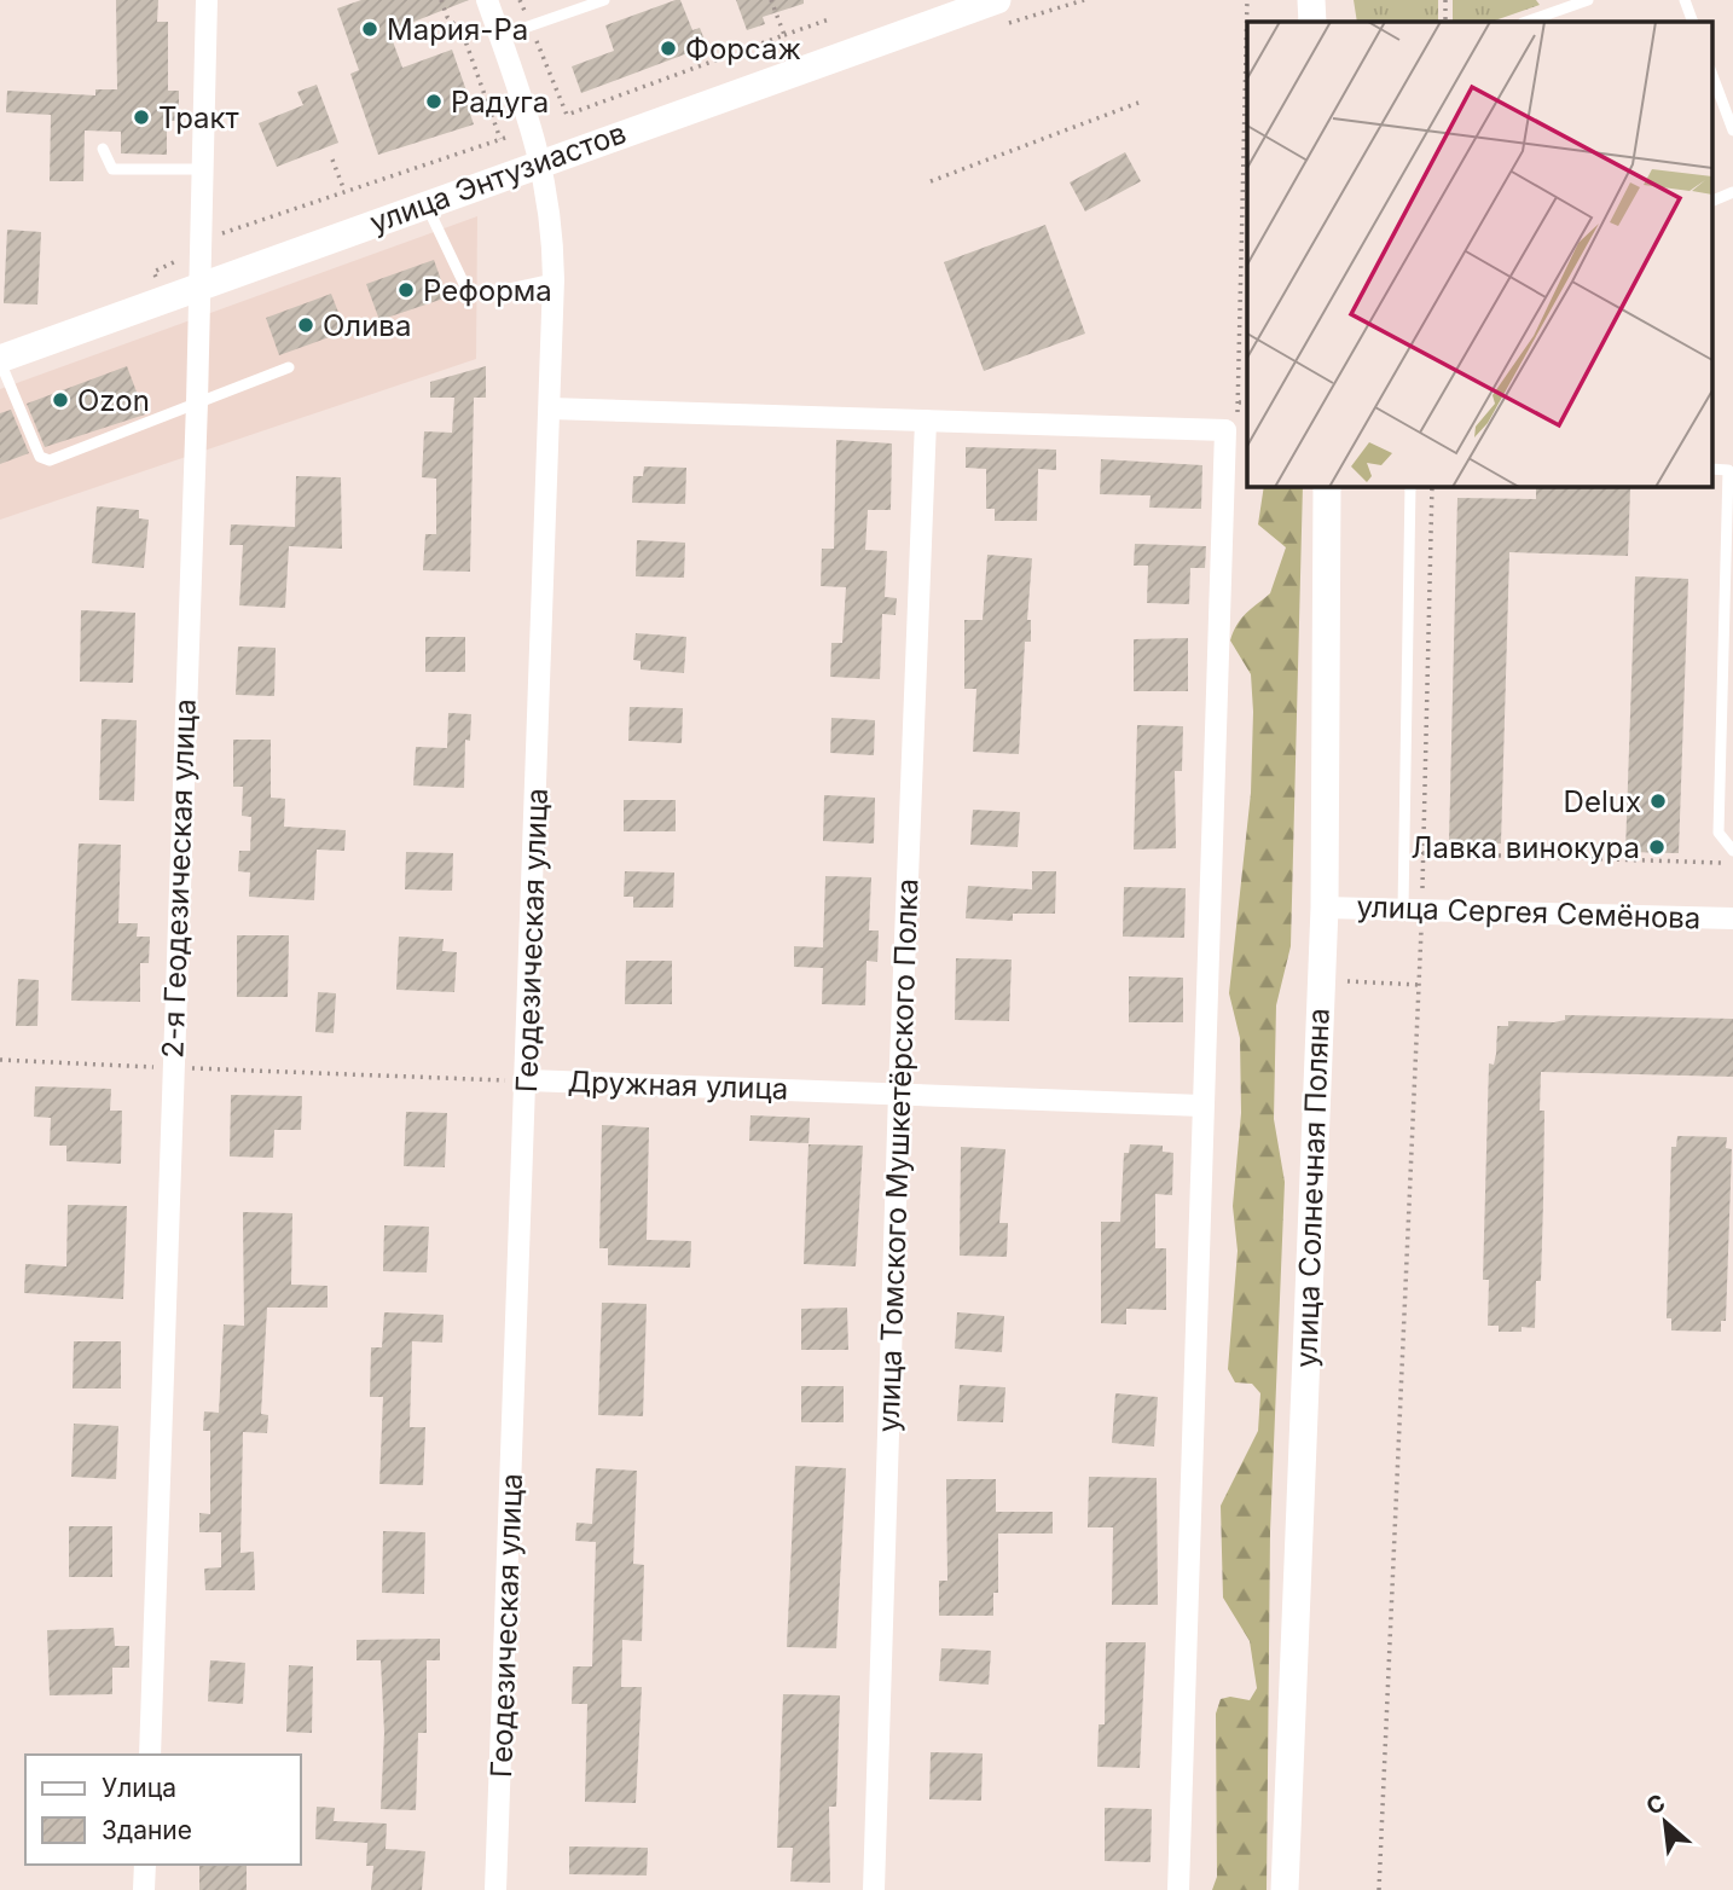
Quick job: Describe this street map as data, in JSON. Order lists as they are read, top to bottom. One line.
{"streets":{"street":["улица Энтузиастов","2-я Геодезическая улица","улица Сергея Семёнова","Геодезическая улица","Дружная улица","улица Томского Мушкетёрского Полка","улица Солнечная Поляна"]},"crossings":[["улица Энтузиастов","2-я Геодезическая улица"],["улица Энтузиастов","Геодезическая улица"],["2-я Геодезическая улица","Дружная улица"],["улица Сергея Семёнова","улица Солнечная Поляна"],["Геодезическая улица","Дружная улица"],["Дружная улица","улица Томского Мушкетёрского Полка"]],"places":["Мария-Ра","Форсаж","Радуга","Тракт","Реформа","Олива","Ozon","Delux","Лавка винокура"],"legend":["Улица","Здание"],"north":"top left"}
